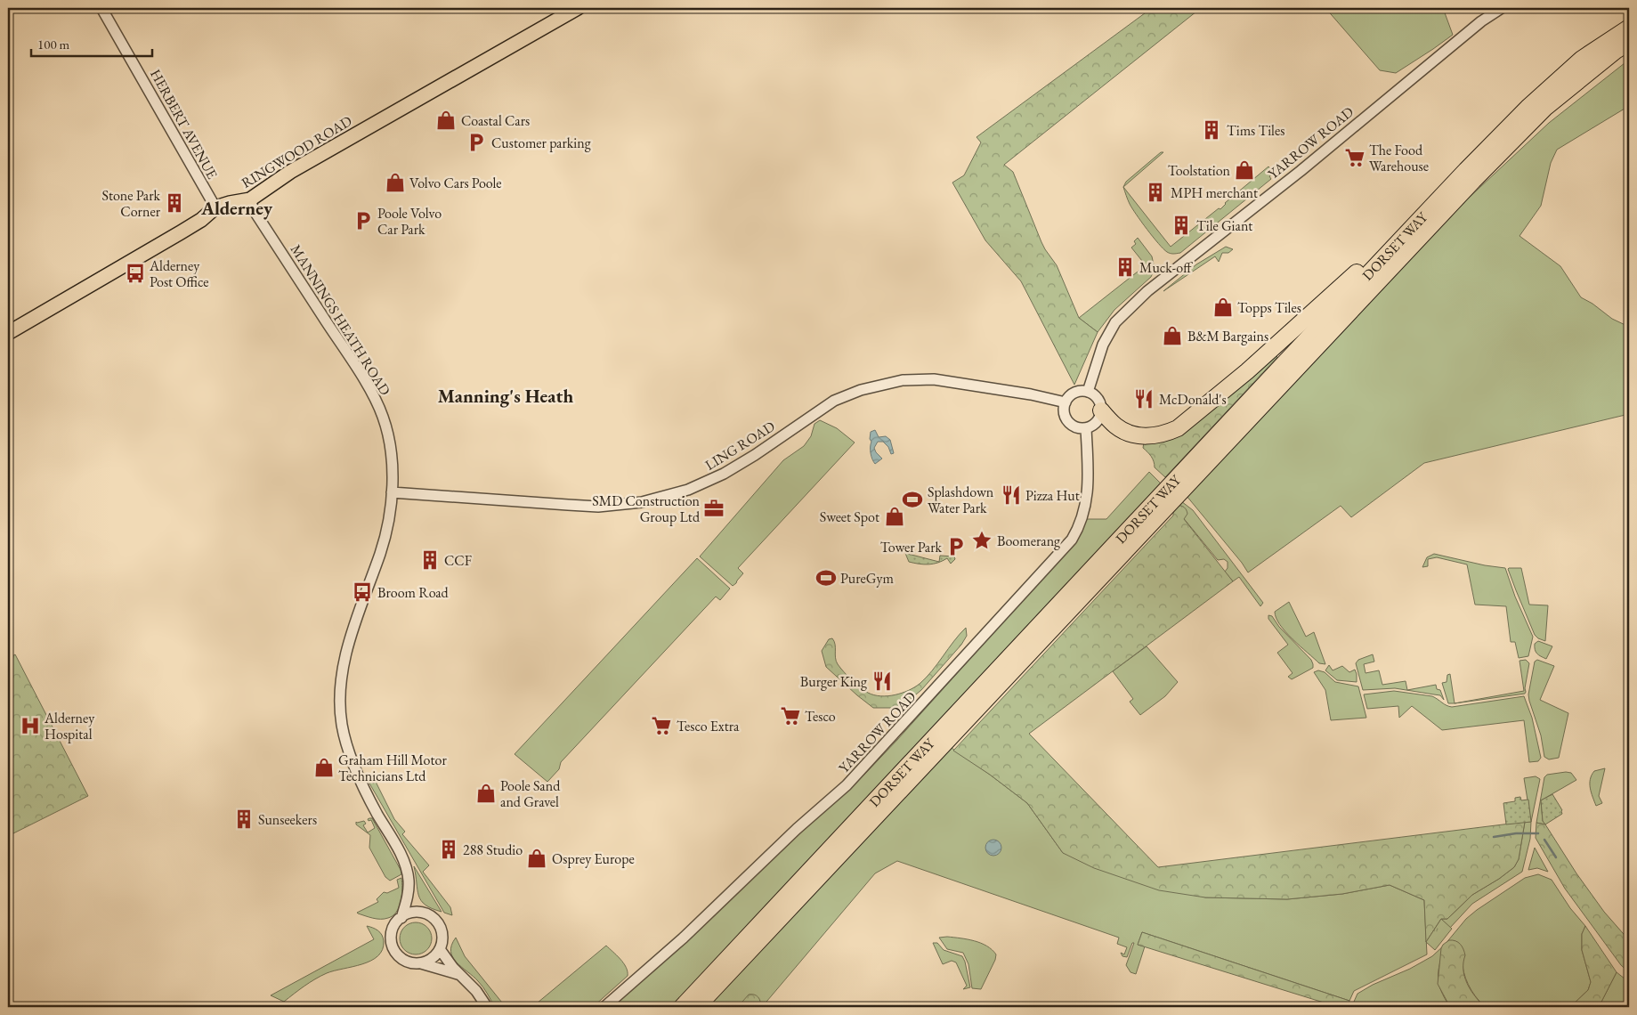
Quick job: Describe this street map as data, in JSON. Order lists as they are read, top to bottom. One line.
{"streets":{"highway":["DORSET WAY"],"main road":["RINGWOOD ROAD"],"street":["HERBERT AVENUE","YARROW ROAD","MANNINGS HEATH ROAD","LING ROAD"]},"crossings":[["HERBERT AVENUE","RINGWOOD ROAD"],["YARROW ROAD","LING ROAD"],["RINGWOOD ROAD","MANNINGS HEATH ROAD"],["MANNINGS HEATH ROAD","LING ROAD"]],"districts":["Alderney","Manning's Heath"],"places":{"shop":["Coastal Cars","Toolstation","Volvo Cars Poole","Topps Tiles","B&M Bargains","Sweet Spot","Graham Hill Motor Technicians Ltd","Poole Sand and Gravel","Osprey Europe"],"building":["Tims Tiles","MPH merchant","Stone Park Corner","Tile Giant","Muck-off","CCF","Sunseekers","288 Studio"],"parking":["Customer parking","Poole Volvo Car Park","Tower Park"],"supermarket":["The Food Warehouse","Tesco","Tesco Extra"],"bus stop":["Alderney Post Office","Broom Road"],"restaurant":["McDonald's","Pizza Hut","Burger King"],"sports":["Splashdown Water Park","PureGym"],"office":["SMD Construction Group Ltd"],"place":["Boomerang"],"hospital":["Alderney Hospital"]},"scale_bar":"100 m"}
